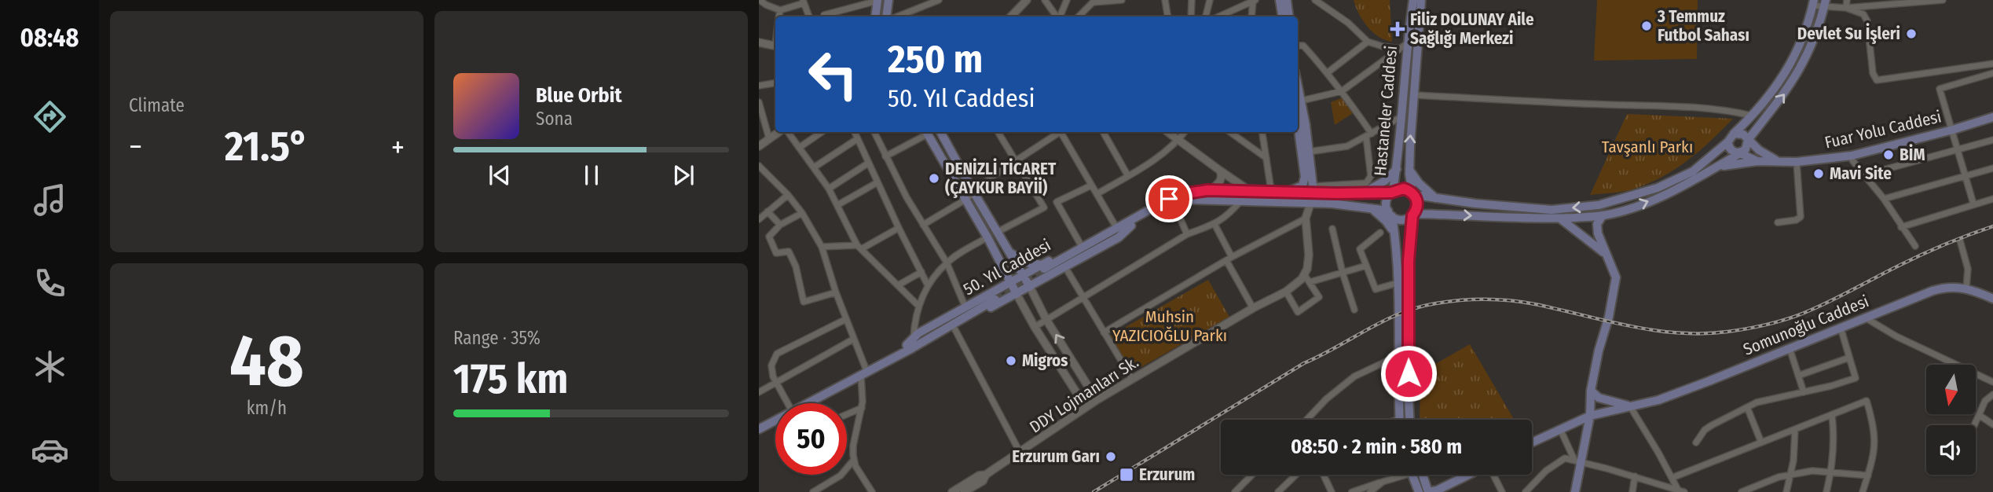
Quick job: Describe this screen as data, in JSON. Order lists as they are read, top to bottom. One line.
{"streets":{"main road":["Hastaneler Caddesi","Fuar Yolu Caddesi","50. Yıl Caddesi","Somunoğlu Caddesi"],"street":["DDY Lojmanları Sk."]},"crossings":[["Hastaneler Caddesi","50. Yıl Caddesi"]],"parks":["Tavşanlı Parkı","Muhsin YAZICIOĞLU Parkı"],"places":{"other":["3 Temmuz Futbol Sahası","Devlet Su İşleri","BİM","Mavi Site","DENİZLİ TİCARET (ÇAYKUR BAYİİ)","Migros","Erzurum Garı"],"health":["Filiz DOLUNAY Aile Sağlığı Merkezi"],"transit":["Erzurum"]},"north":"bottom","page":{"tabs":"08:48","tile":["Climate",["48","km/h"],["Range · 35%","175 km"]],"turn":["250 m","50. Yıl Caddesi"],"song":["Blue Orbit","Sona"],"heat":["−","21.5°","+"],"limit":"50","trip":"08:50 · 2 min · 580 m"}}
